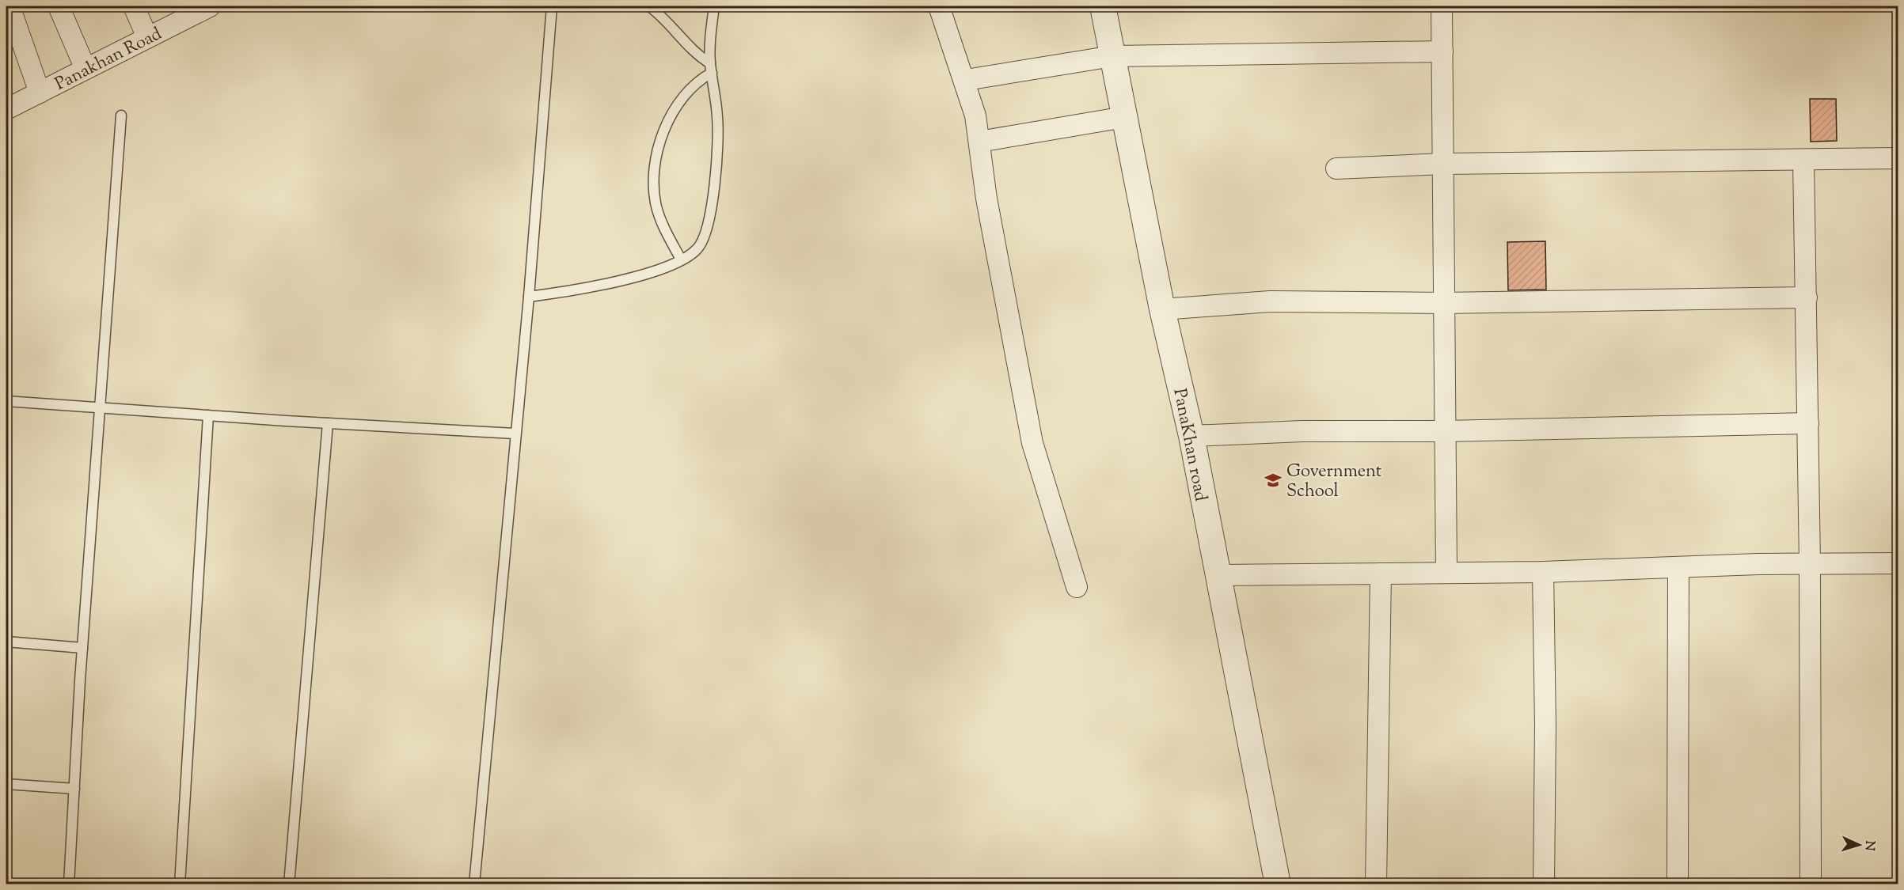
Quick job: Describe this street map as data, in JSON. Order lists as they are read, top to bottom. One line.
{"streets":{"street":["Panakhan Road","PanaKhan road"]},"places":{"school or university":["Government School"]},"north":"right"}
